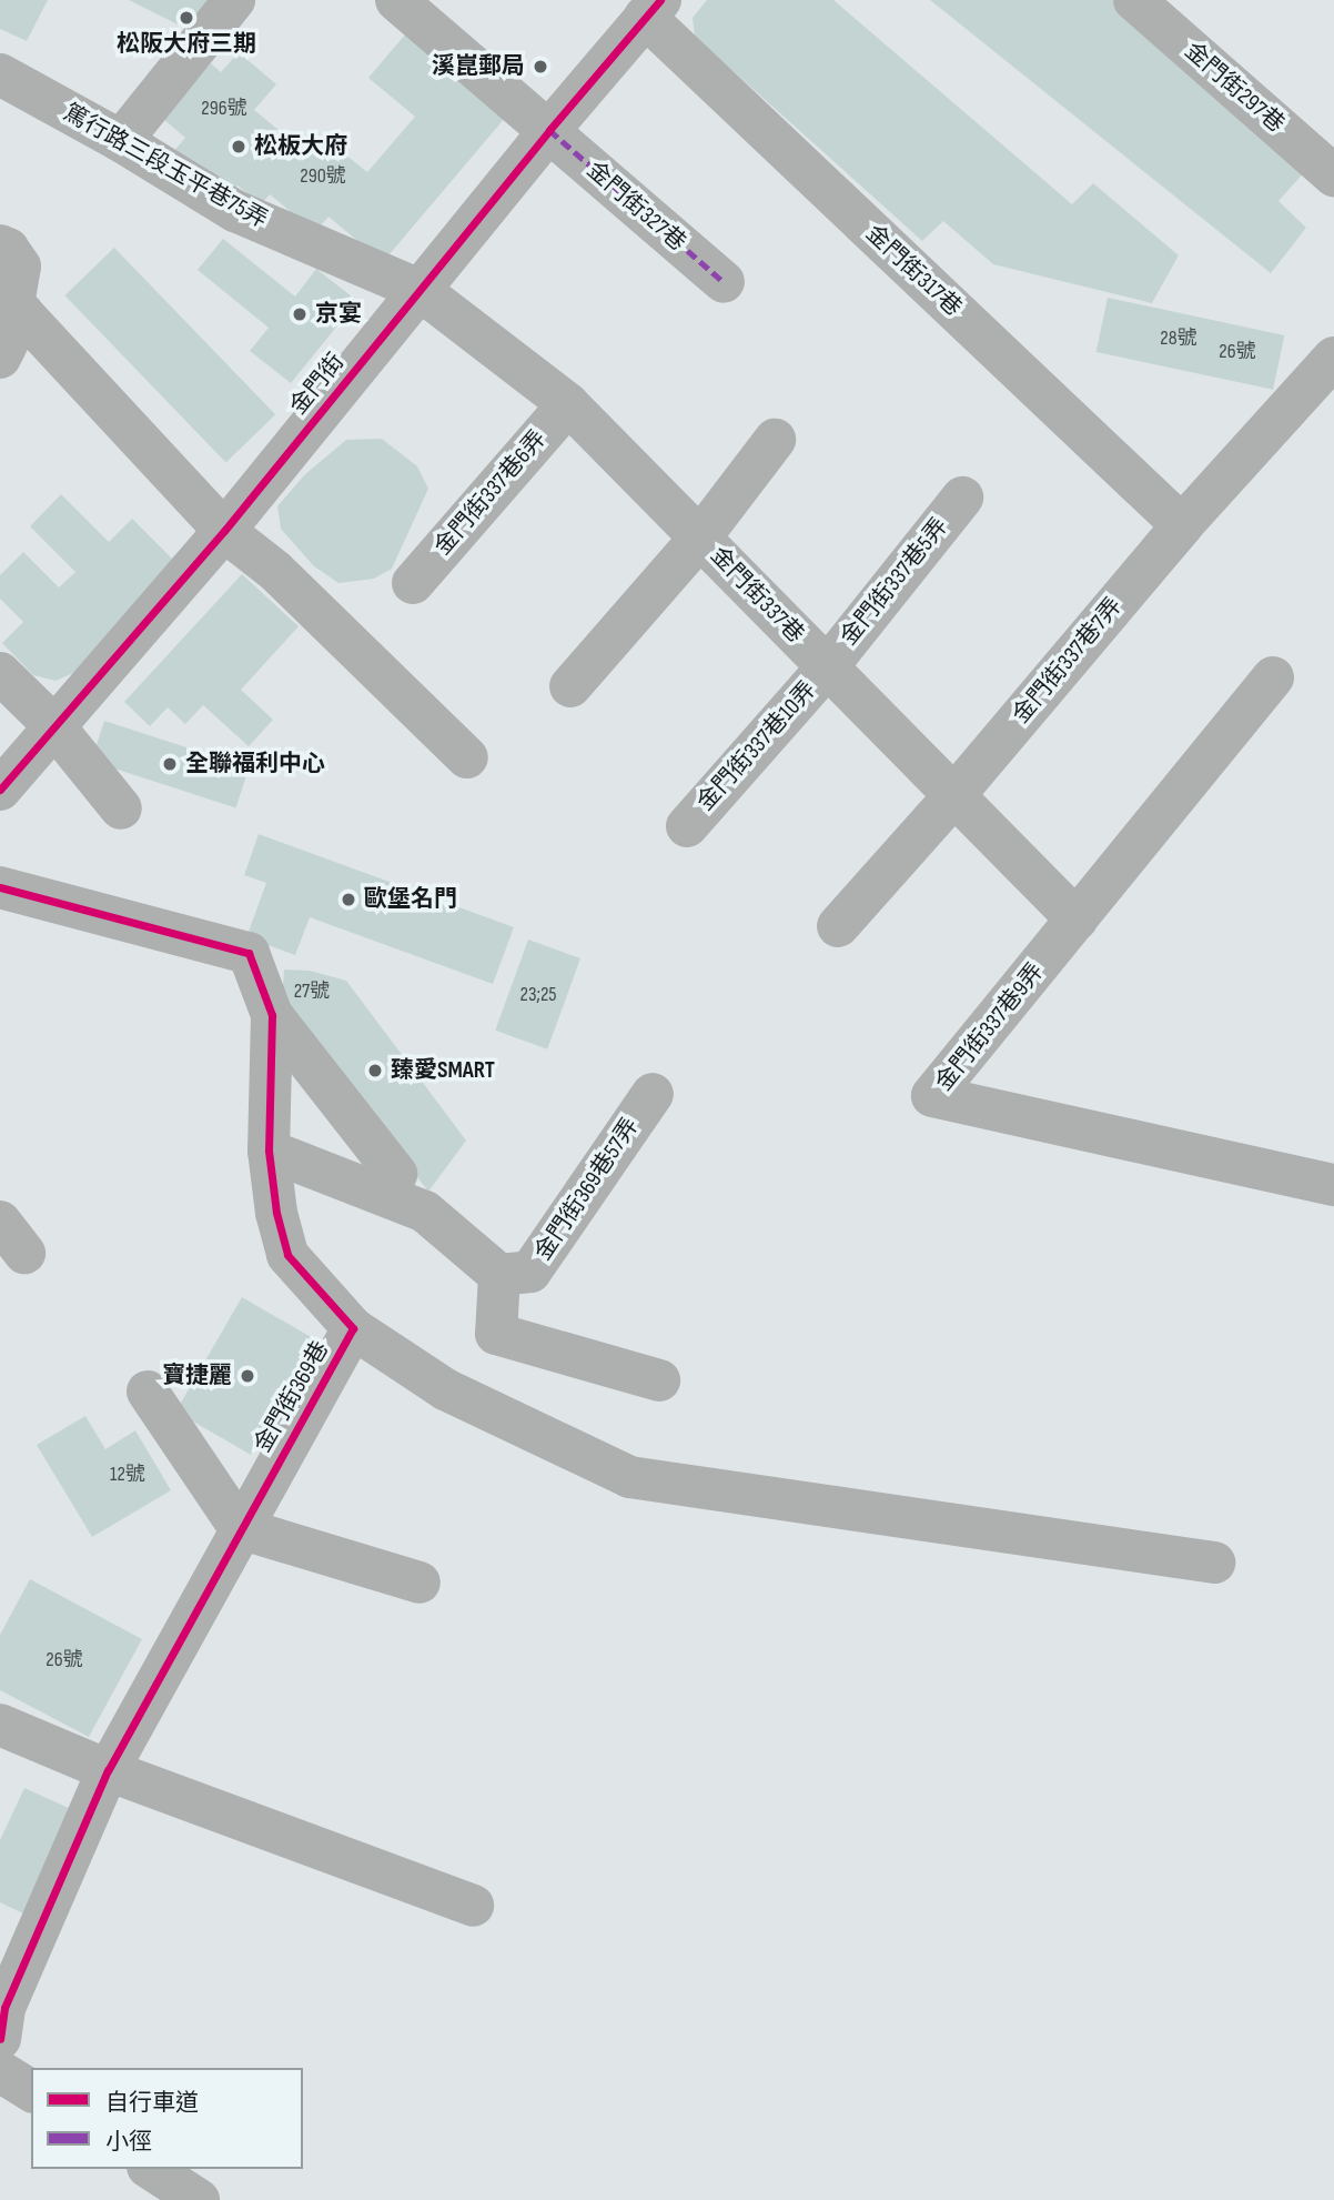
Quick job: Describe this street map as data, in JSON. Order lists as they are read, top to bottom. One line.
{"streets":{"street":["金門街297巷","篤行路三段玉平巷75弄","金門街327巷","金門街317巷","金門街","金門街337巷6弄","金門街337巷5弄","金門街337巷","金門街337巷7弄","金門街337巷10弄","金門街337巷9弄","金門街369巷57弄","金門街369巷"]},"crossings":[["篤行路三段玉平巷75弄","金門街"],["篤行路三段玉平巷75弄","金門街337巷"],["金門街327巷","金門街"],["金門街317巷","金門街"],["金門街317巷","金門街337巷7弄"],["金門街","金門街337巷"],["金門街337巷6弄","金門街337巷"],["金門街337巷5弄","金門街337巷"],["金門街337巷5弄","金門街337巷10弄"],["金門街337巷","金門街337巷7弄"],["金門街337巷","金門街337巷10弄"],["金門街337巷","金門街337巷9弄"]],"places":["松阪大府三期","溪崑郵局","松板大府","京宴","全聯福利中心","歐堡名門","臻愛SMART","寶捷麗"],"house_numbers":["296號","290號","28號","26號","27號","23;25","12號","26號"],"legend":["自行車道","小徑"]}
